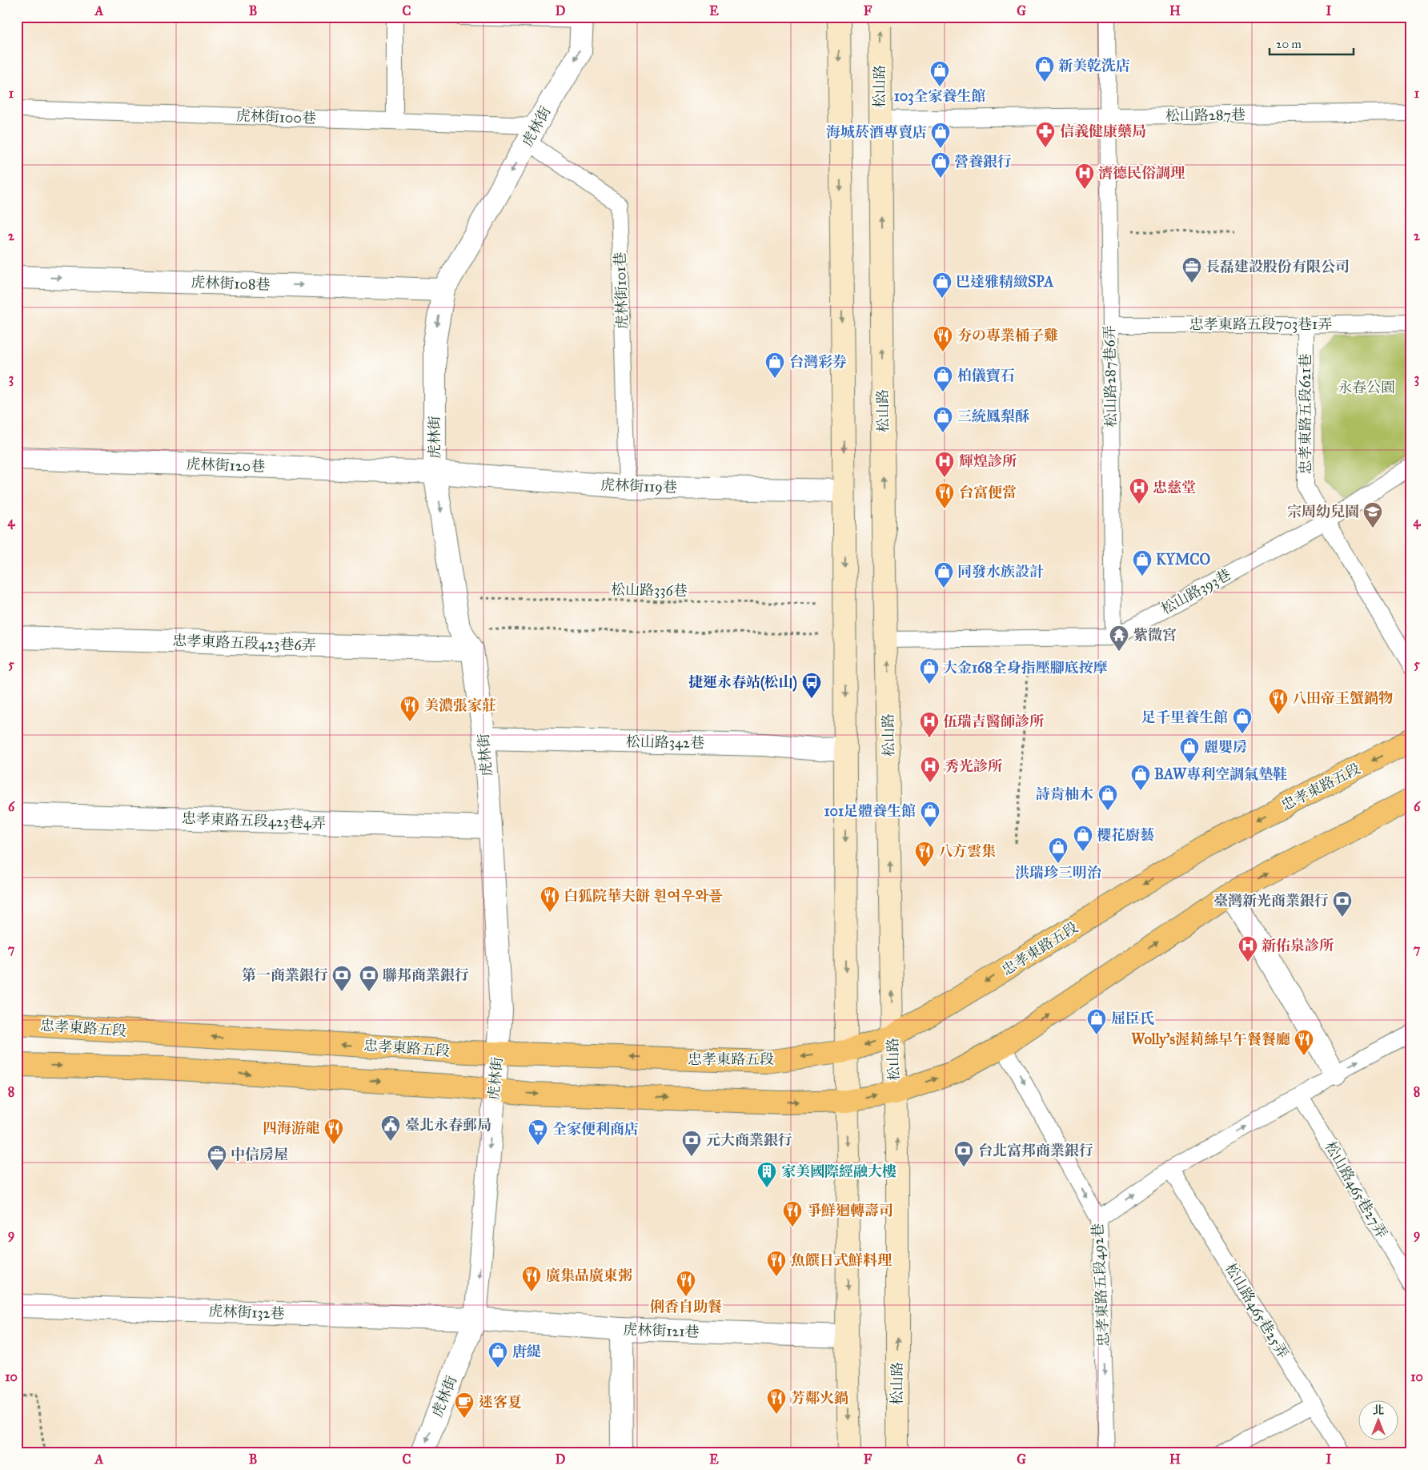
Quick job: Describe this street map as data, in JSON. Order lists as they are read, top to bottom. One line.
{"streets":{"main road":["松山路","忠孝東路五段"],"street":["虎林街","虎林街108巷","虎林街120巷","虎林街119巷","忠孝東路五段423巷6弄","松山路342巷","忠孝東路五段423巷4弄","虎林街132巷","虎林街121巷"],"lane":["松山路287巷","虎林街100巷","虎林街101巷","忠孝東路五段703巷1弄","松山路287巷6弄","忠孝東路五段621巷","松山路393巷","松山路465巷27弄","忠孝東路五段492巷","松山路465巷25弄"],"path":["松山路336巷"]},"crossings":[["松山路","松山路287巷"],["松山路","松山路393巷"],["松山路","忠孝東路五段"],["松山路287巷","松山路287巷6弄"],["虎林街100巷","虎林街"],["虎林街100巷","虎林街101巷"],["虎林街","虎林街108巷"],["虎林街","虎林街101巷"],["虎林街","虎林街120巷"],["虎林街","虎林街119巷"],["虎林街","松山路336巷"],["虎林街","忠孝東路五段423巷6弄"],["虎林街","松山路342巷"],["虎林街","忠孝東路五段"],["虎林街","忠孝東路五段423巷4弄"],["虎林街","虎林街132巷"],["虎林街","虎林街121巷"],["虎林街101巷","虎林街119巷"],["忠孝東路五段703巷1弄","松山路287巷6弄"],["忠孝東路五段703巷1弄","忠孝東路五段621巷"],["松山路287巷6弄","松山路393巷"],["忠孝東路五段621巷","松山路393巷"],["虎林街120巷","虎林街119巷"],["虎林街132巷","虎林街121巷"]],"one_way":["虎林街","虎林街108巷","忠孝東路五段492巷"],"parks":["永春公園"],"places":{"shop":["新美乾洗店","103全家養生館","海城菸酒專賣店","營養銀行","巴達雅精緻SPA","台灣彩券","柏儀寶石","三統鳳梨酥","KYMCO","同發水族設計","大金168全身指壓腳底按摩","足千里養生館","麗嬰房","BAW專利空調氣墊鞋","詩肯柚木","101足體養生館","櫻花廚藝","洪瑞珍三明治","屈臣氏","唐緹"],"pharmacy":["信義健康藥局"],"hospital":["濟德民俗調理","輝煌診所","忠慈堂","伍瑞吉醫師診所","秀光診所","新佑泉診所"],"office":["長磊建設股份有限公司","中信房屋"],"restaurant":["夯の專業桶子雞","台富便當","八田帝王蟹鍋物","美濃張家莊","八方雲集","白狐院華夫餅 흰여우와플","Wolly's渥莉絲早午餐餐廳","四海游龍","爭鮮迴轉壽司","魚饌日式鮮料理","廣集品廣東粥","俐香自助餐","芳鄰火鍋"],"school or university":["宗周幼兒園"],"temple":["紫微宮"],"bus stop":["捷運永春站(松山)"],"bank":["臺灣新光商業銀行","第一商業銀行","聯邦商業銀行","元大商業銀行","台北富邦商業銀行"],"public building":["臺北永春郵局"],"supermarket":["全家便利商店"],"building":["家美國際經融大樓"],"cafe":["迷客夏"]},"scale_bar":"20 m","north":"top","grid":{"columns":["A","B","C","D","E","F","G","H","I"],"rows":["1","2","3","4","5","6","7","8","9","10"]}}
